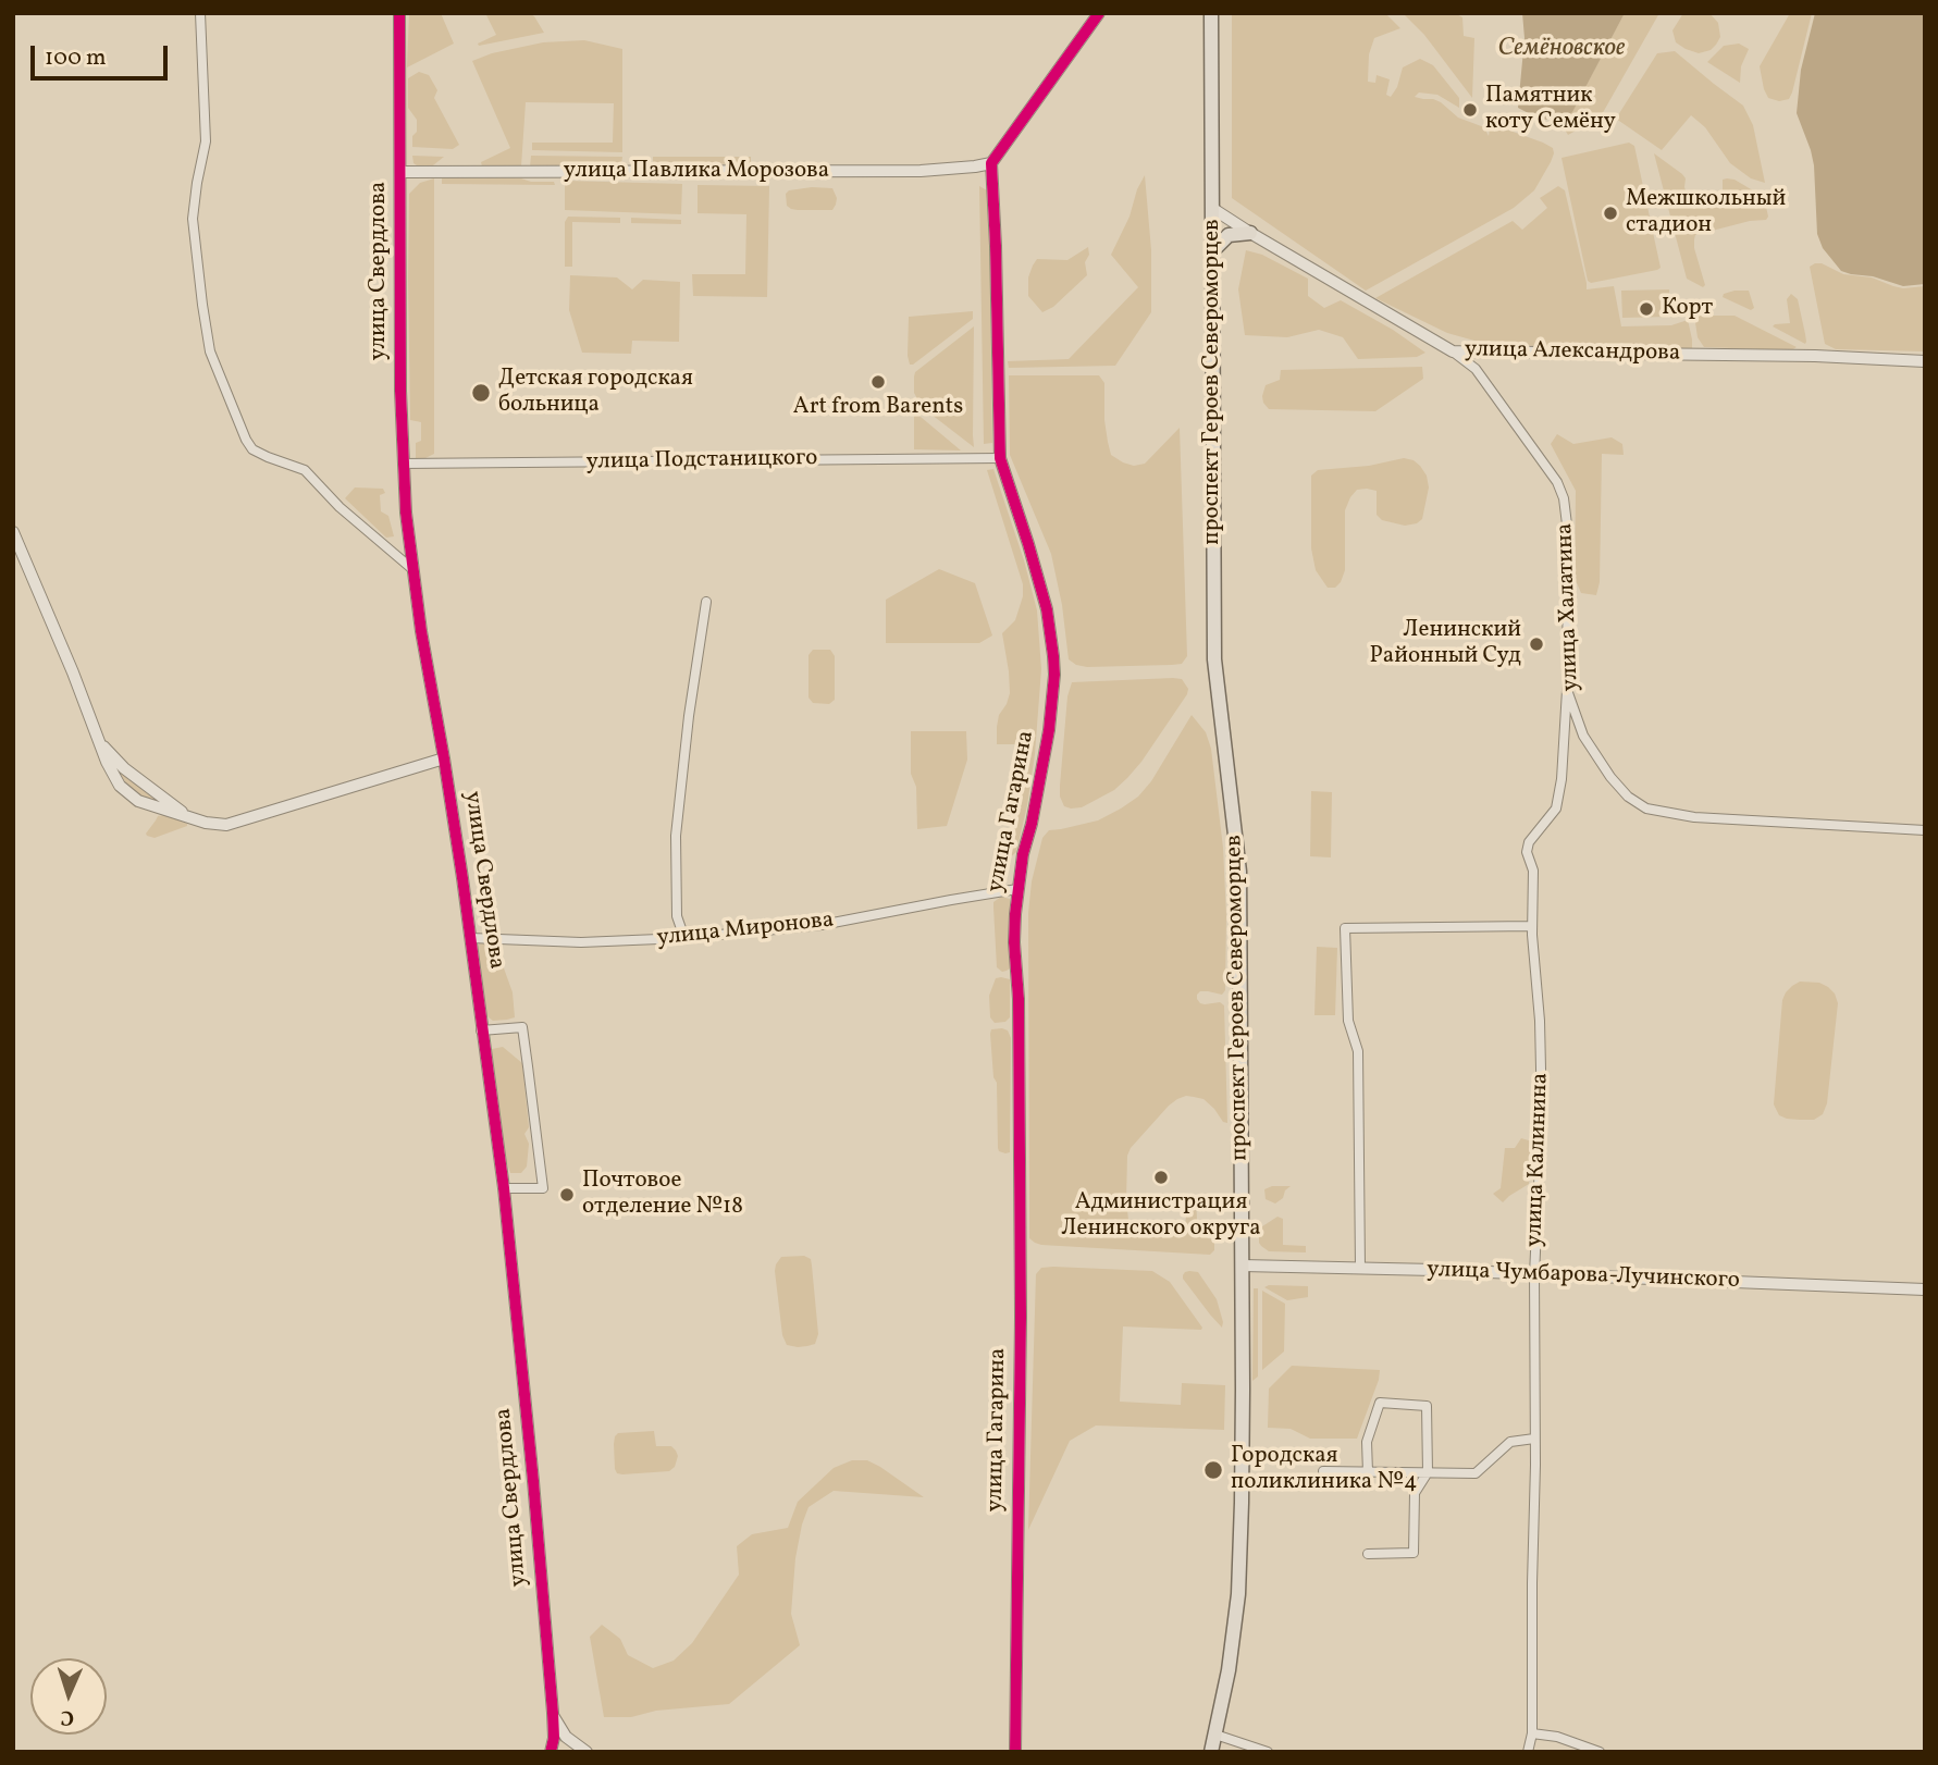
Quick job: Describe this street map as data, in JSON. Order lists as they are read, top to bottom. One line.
{"streets":{"main road":["проспект Героев Североморцев"],"street":["улица Павлика Морозова","улица Свердлова","улица Александрова","улица Подстаницкого","улица Халатина","улица Гагарина","улица Миронова","улица Калинина","улица Чумбарова-Лучинского"]},"crossings":[["улица Павлика Морозова","улица Свердлова"],["улица Павлика Морозова","улица Гагарина"],["улица Свердлова","улица Подстаницкого"],["улица Свердлова","улица Миронова"],["улица Александрова","проспект Героев Североморцев"],["улица Александрова","улица Халатина"],["проспект Героев Североморцев","улица Чумбарова-Лучинского"],["улица Подстаницкого","улица Гагарина"],["улица Халатина","улица Калинина"],["улица Гагарина","улица Миронова"],["улица Калинина","улица Чумбарова-Лучинского"]],"water":["Семёновское"],"places":["Памятник коту Семёну","Межшкольный стадион","Корт","Art from Barents","Детская городская больница","Ленинский Районный Суд","Администрация Ленинского округа","Почтовое отделение №18","Городская поликлиника №4"],"scale_bar":"100 m","north":"bottom"}
